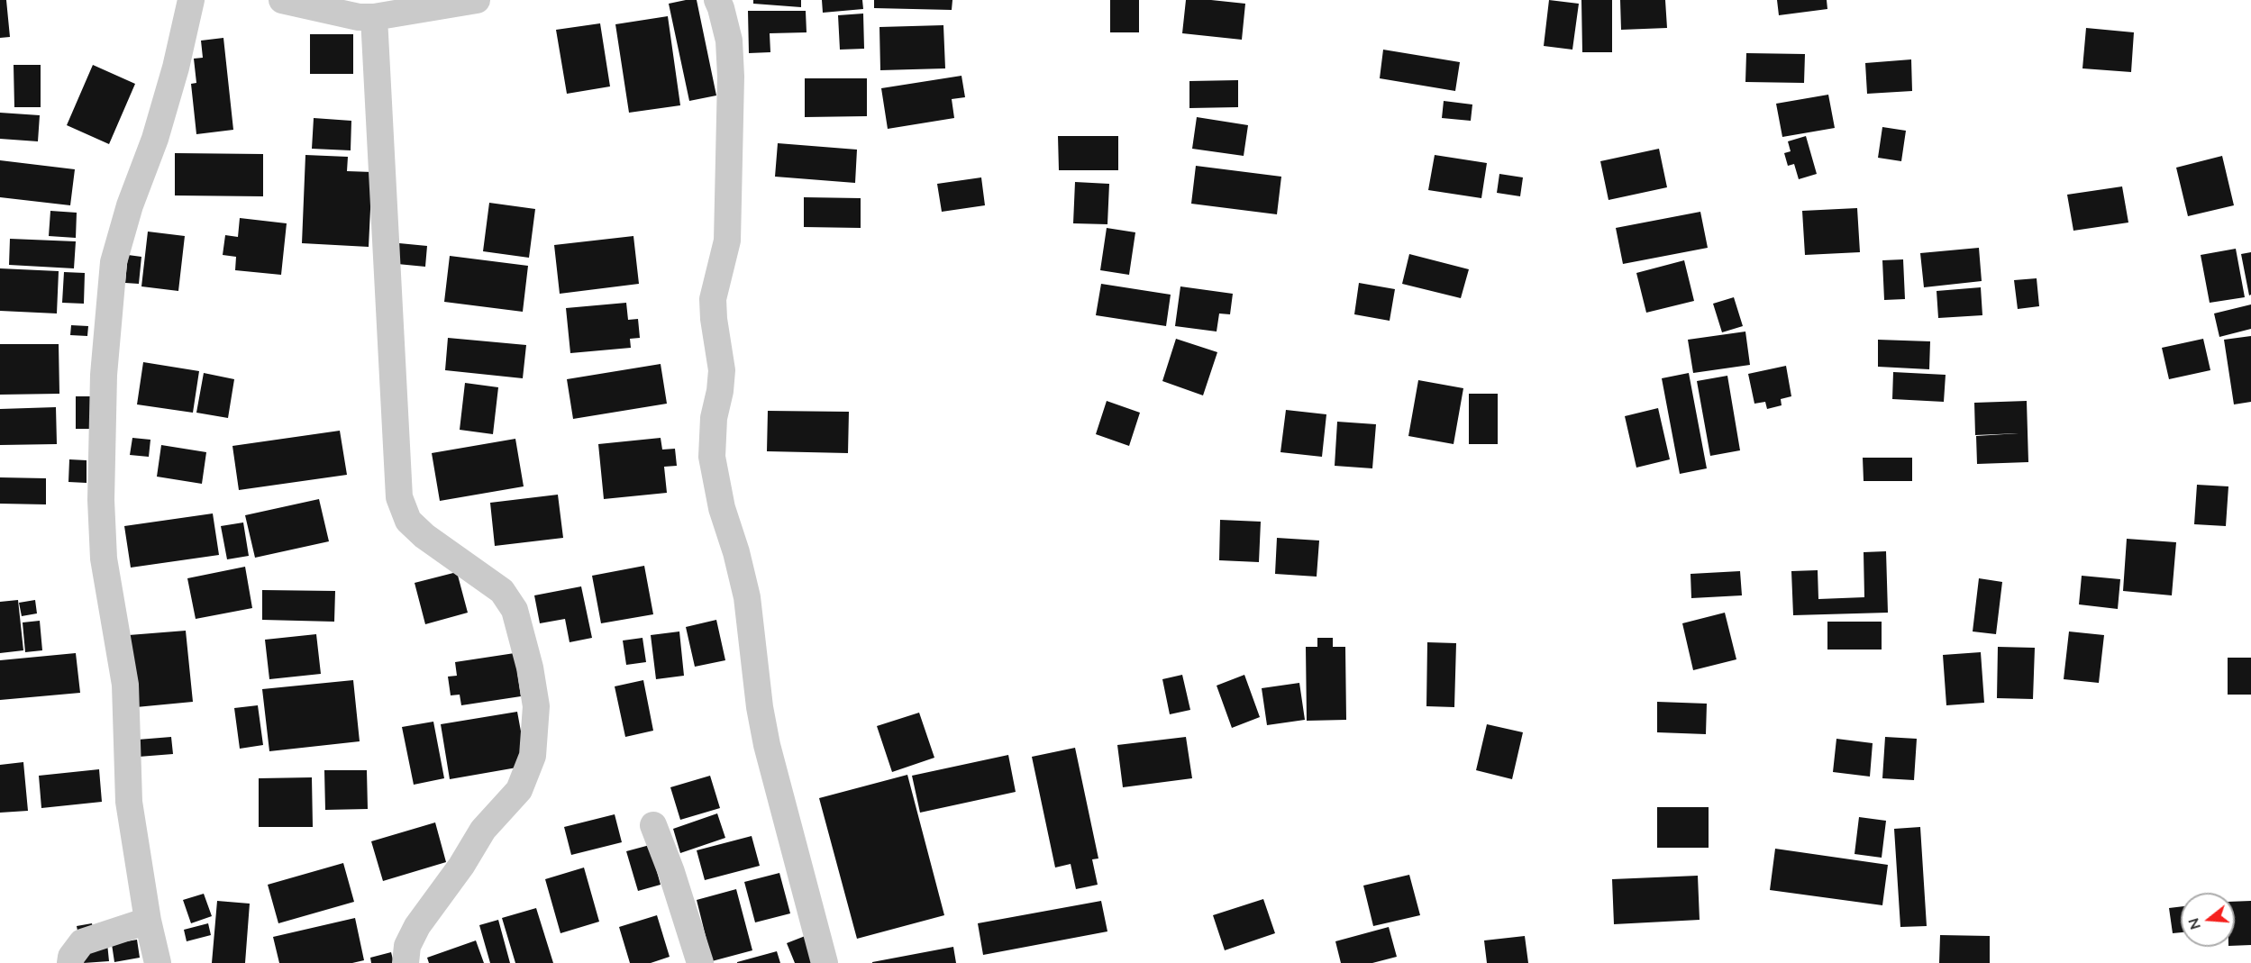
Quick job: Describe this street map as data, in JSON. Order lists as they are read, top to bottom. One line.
{"north":"left"}
